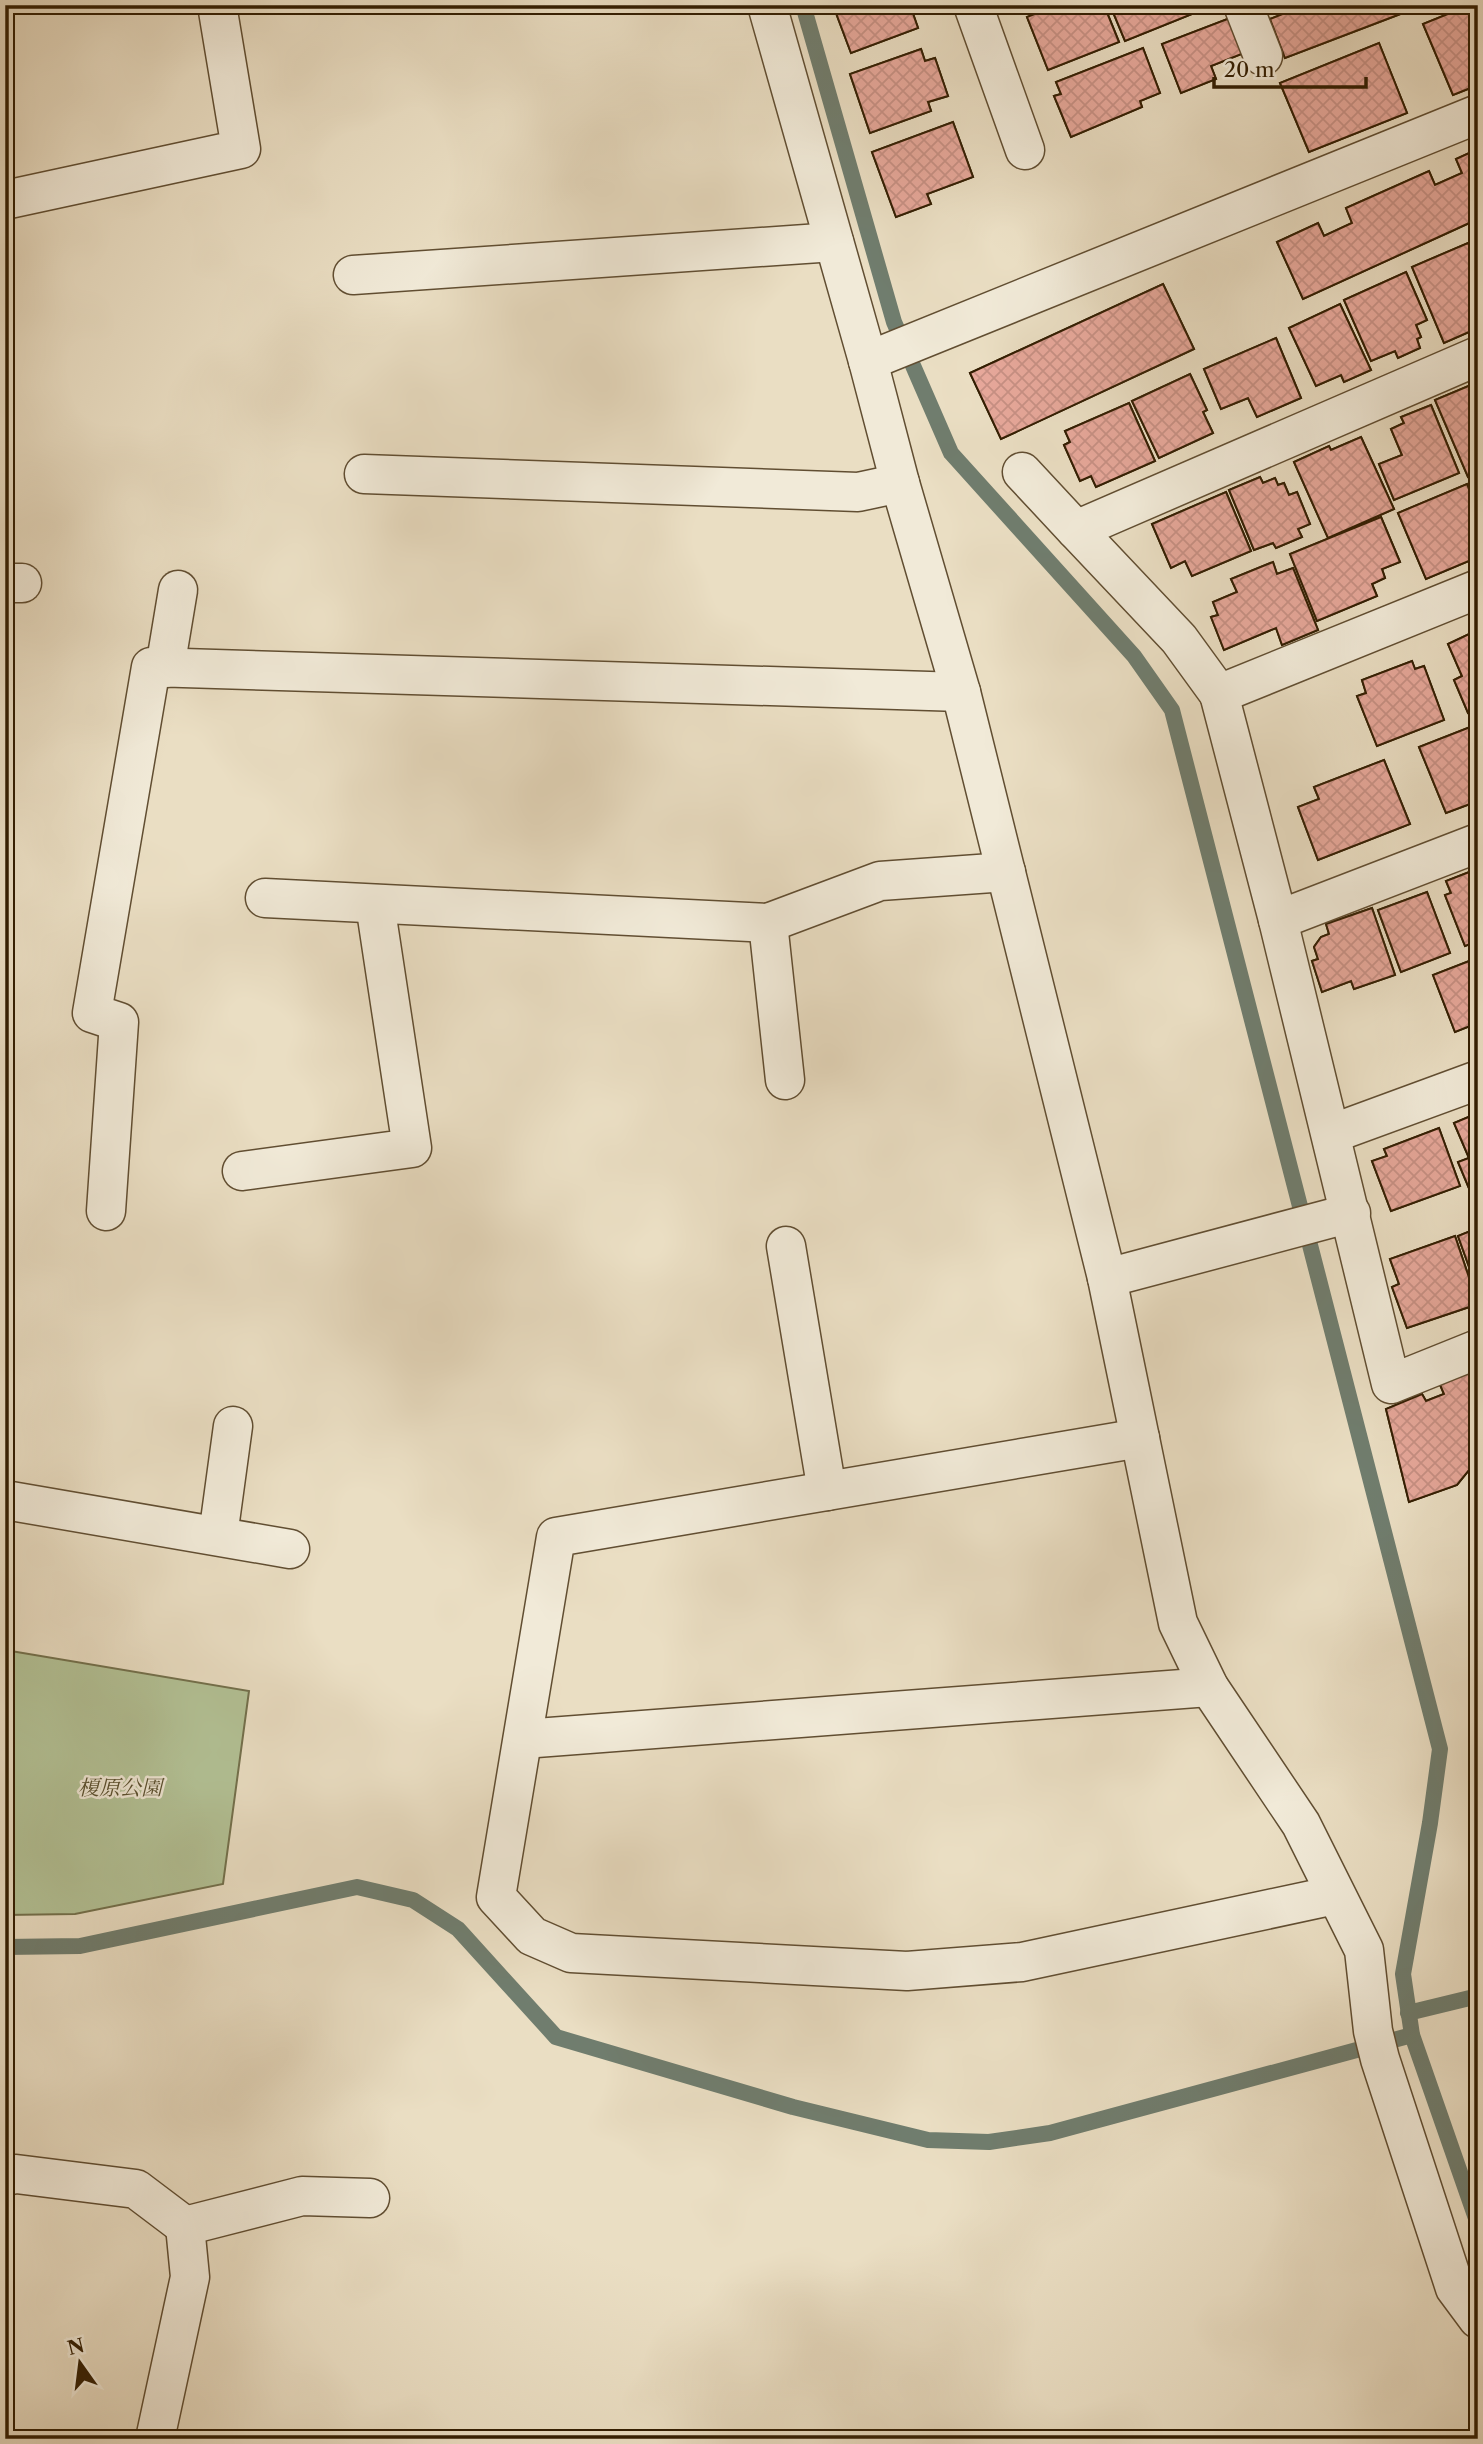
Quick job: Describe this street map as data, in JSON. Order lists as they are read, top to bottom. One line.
{"parks":["榎原公園"],"scale_bar":"20 m","north":"top"}
